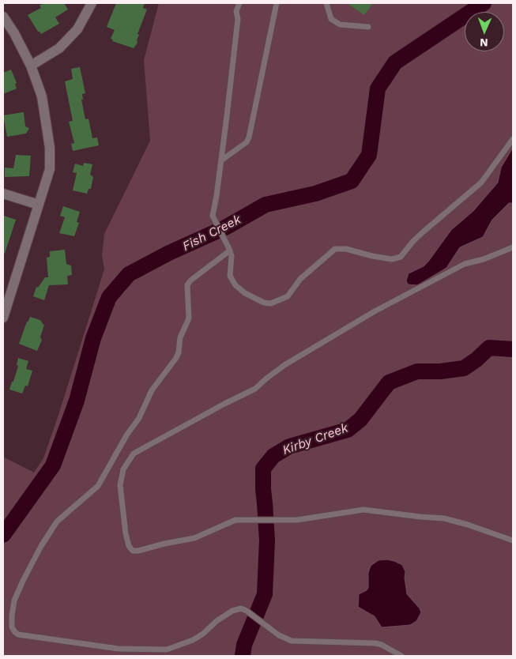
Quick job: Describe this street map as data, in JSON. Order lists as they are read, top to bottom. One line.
{"water":["Fish Creek","Kirby Creek"],"north":"bottom"}
